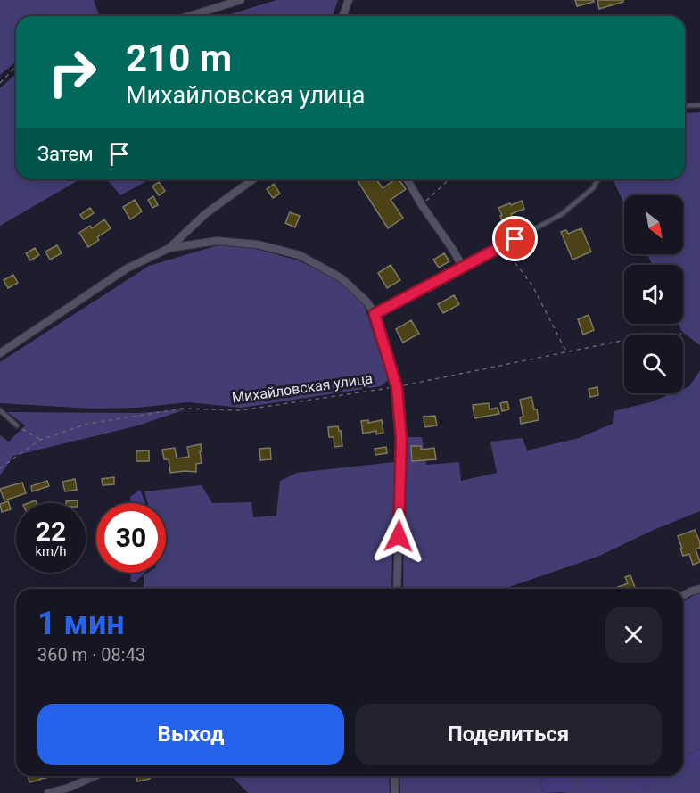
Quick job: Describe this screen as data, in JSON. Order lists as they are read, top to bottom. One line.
{"streets":{"street":["Михайловская улица"]},"north":"bottom right","page":{"turn":["210 m","Михайловская улица"],"then":"Затем","speed":"22 km/h","limit":"30","heading":["1 мин","360 m · 08:43"],"buttons":["Выход","Поделиться"]}}
